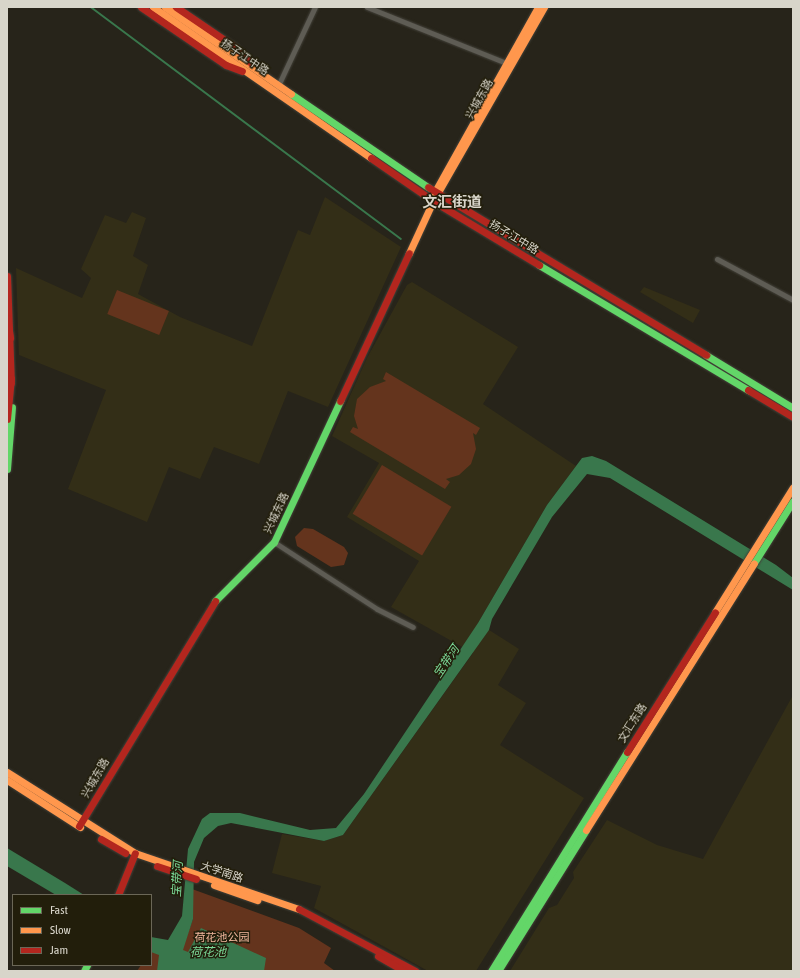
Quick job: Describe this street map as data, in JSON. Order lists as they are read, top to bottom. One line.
{"streets":{"main road":["扬子江中路","兴城东路","文汇东路","大学南路"]},"crossings":[["扬子江中路","兴城东路"],["兴城东路","大学南路"]],"districts":["文汇街道"],"water":["宝带河","荷花池"],"parks":["荷花池公园"],"legend":["Fast","Slow","Jam"]}
